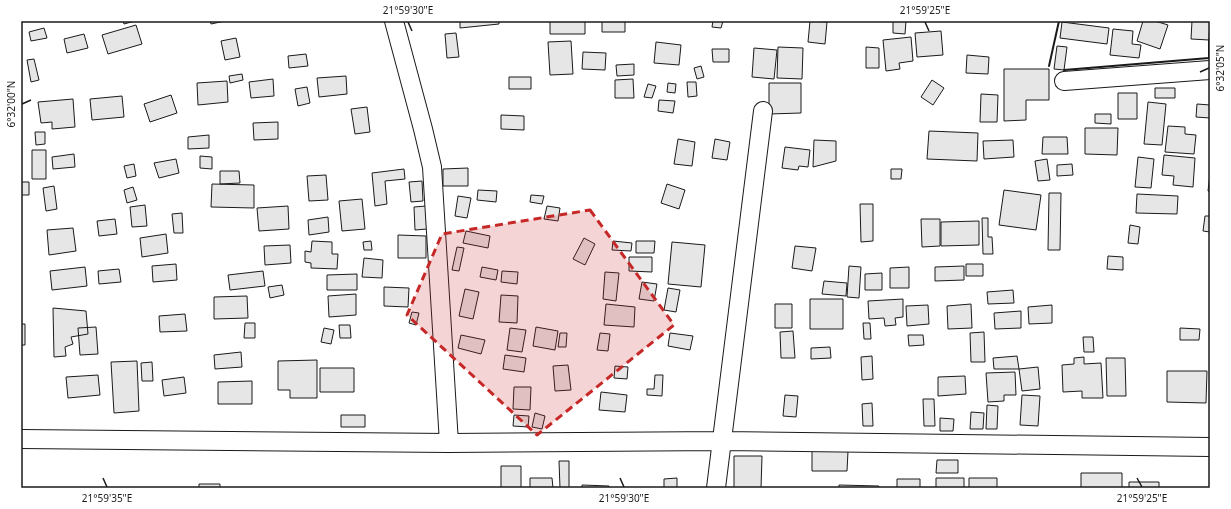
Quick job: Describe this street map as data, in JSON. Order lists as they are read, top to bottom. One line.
{"coordinates":["21°59'30\"E","21°59'25\"E","6°32'05\"N","6°32'00\"N","21°59'35\"E"]}
